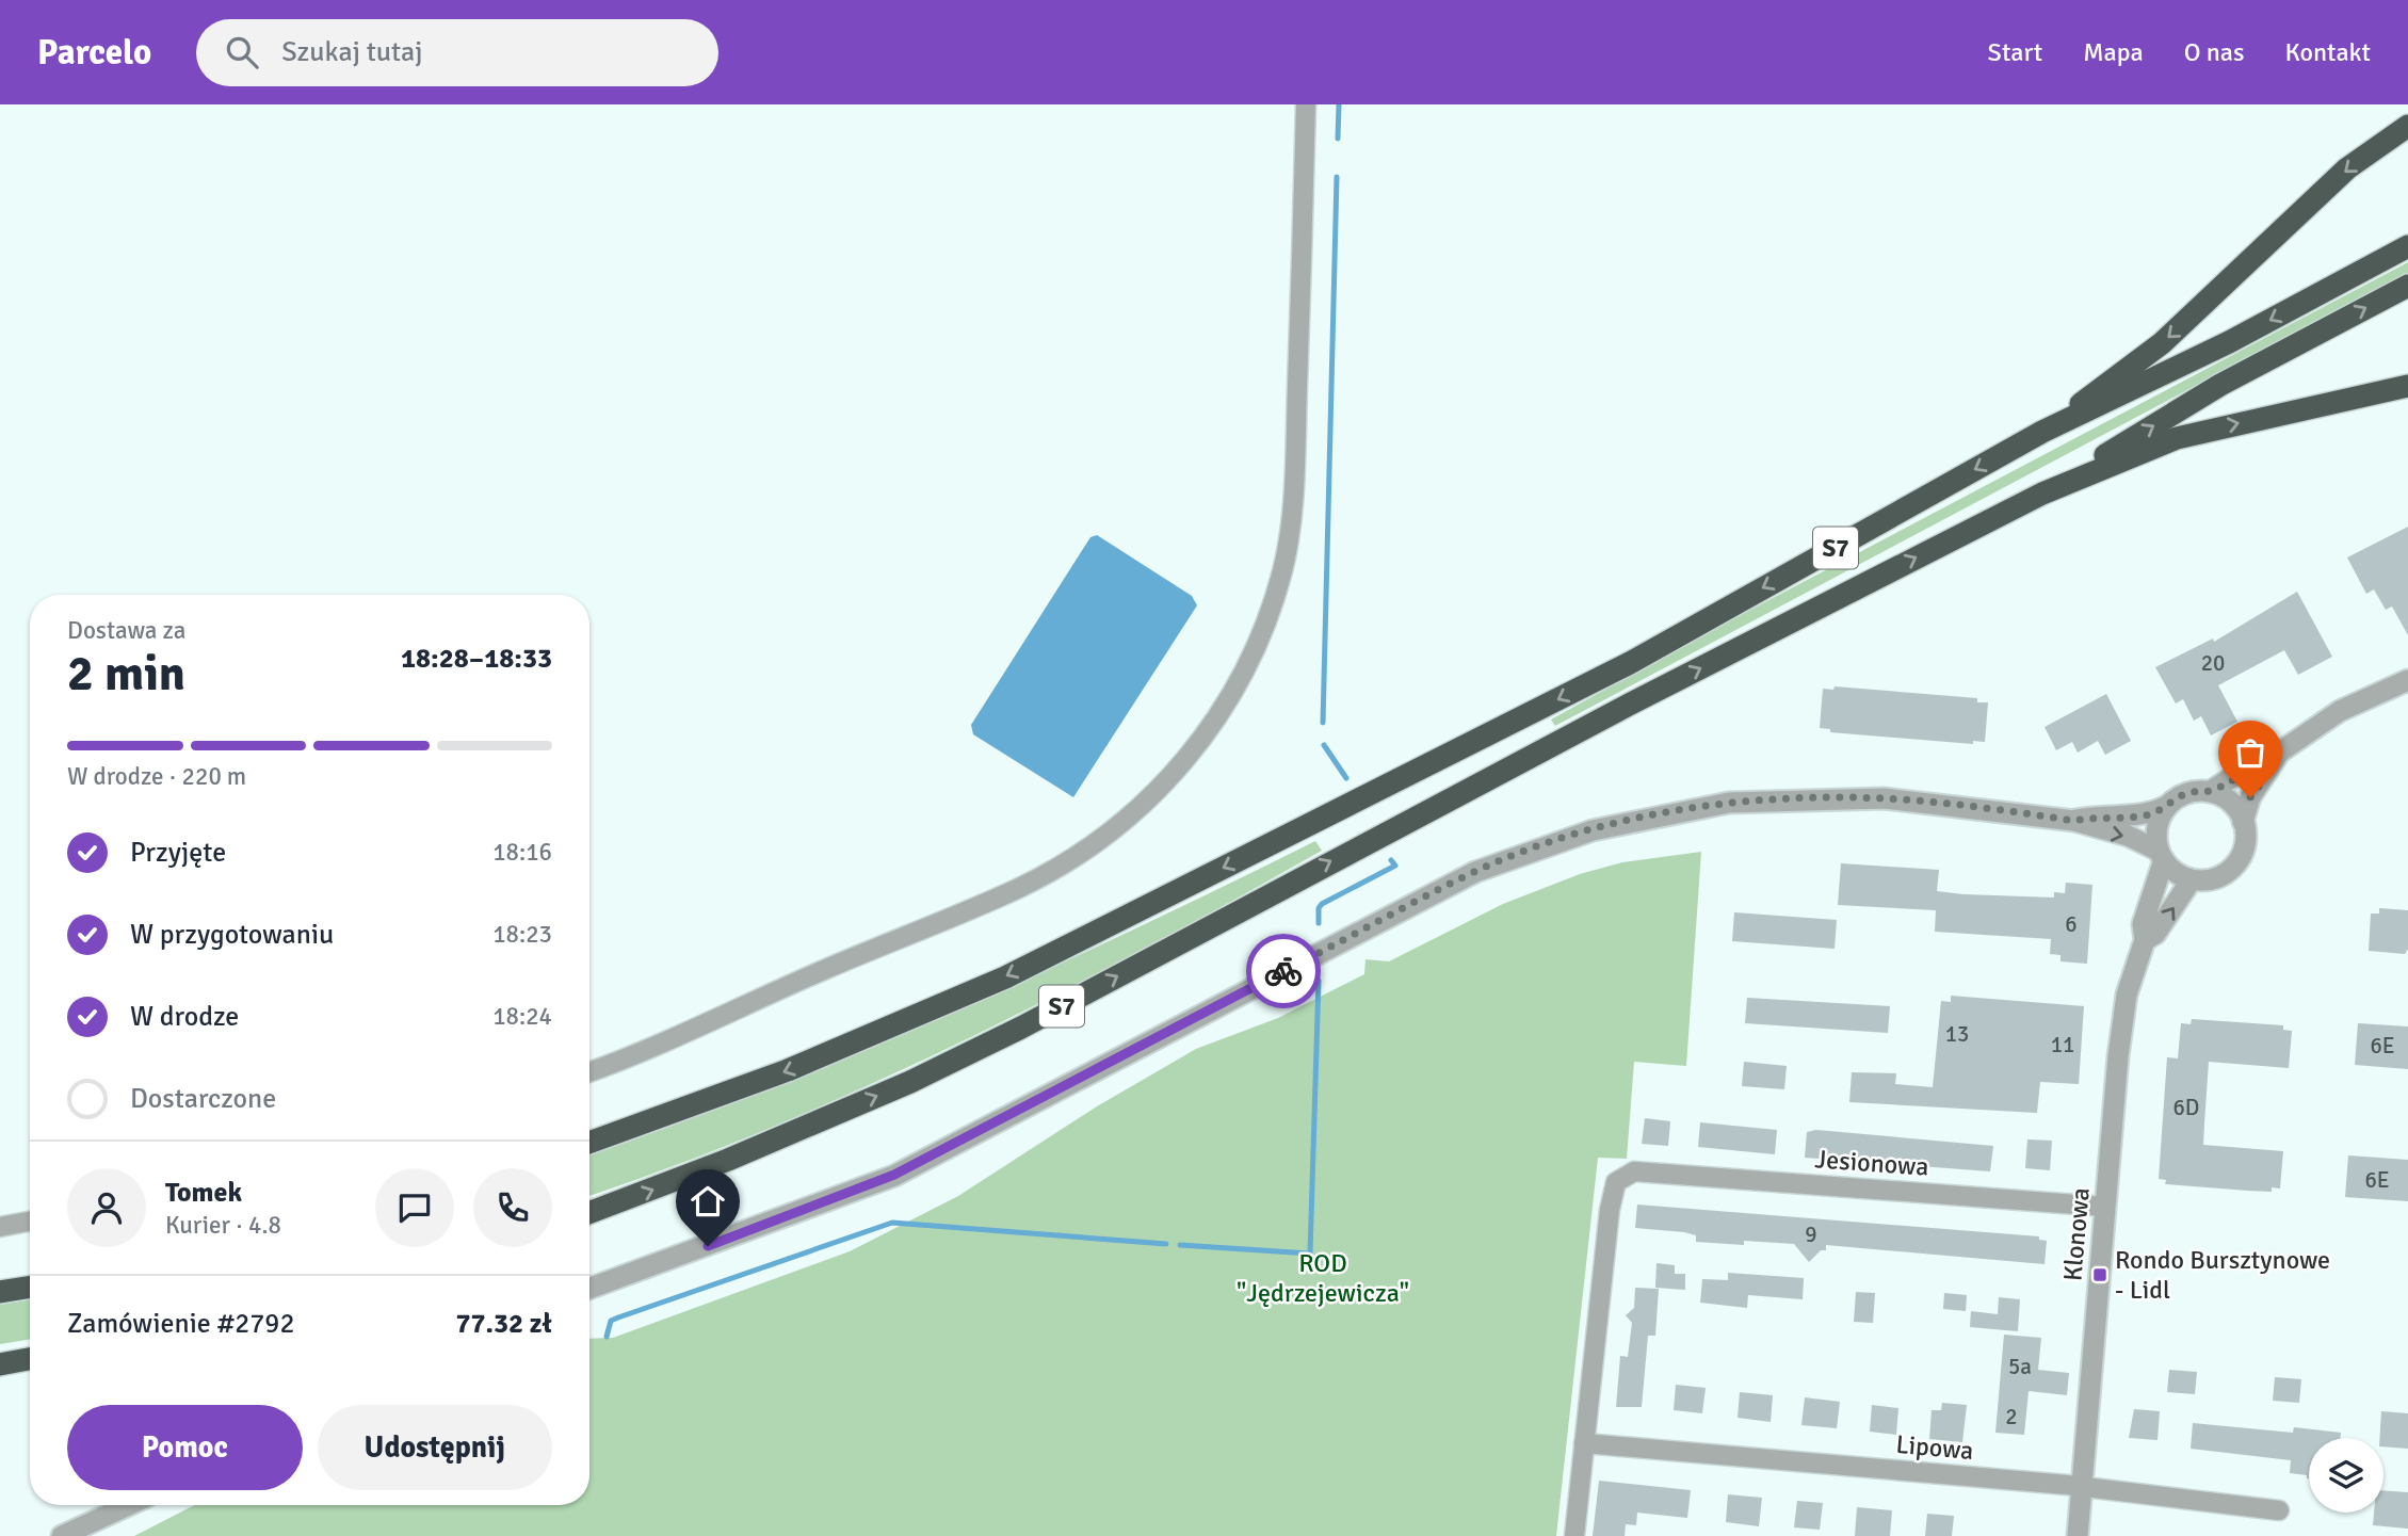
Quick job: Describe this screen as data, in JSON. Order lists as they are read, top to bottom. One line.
{"streets":{"highway":["S7"],"street":["Jesionowa","Klonowa","Lipowa"]},"crossings":[["Jesionowa","Klonowa"],["Jesionowa","Lipowa"],["Klonowa","Lipowa"]],"parks":["ROD \"Jędrzejewicza\""],"places":{"transit":["Rondo Bursztynowe - Lidl"]},"house_numbers":["20","6","13","11","6E","6D","6E","9","5a","2"],"page":{"header":"Parcelo","search":"Szukaj tutaj","nav":["Start","Mapa","O nas","Kontakt"],"heading":["2 min","Dostawa za","18:28–18:33"],"panel":["Tomek","Kurier · 4.8","Zamówienie #2792","77.32 zł"],"bar":"W drodze · 220 m","list":[["Przyjęte","18:16"],["W przygotowaniu","18:23"],["W drodze","18:24"],"Dostarczone"],"buttons":["Pomoc","Udostępnij"]}}
